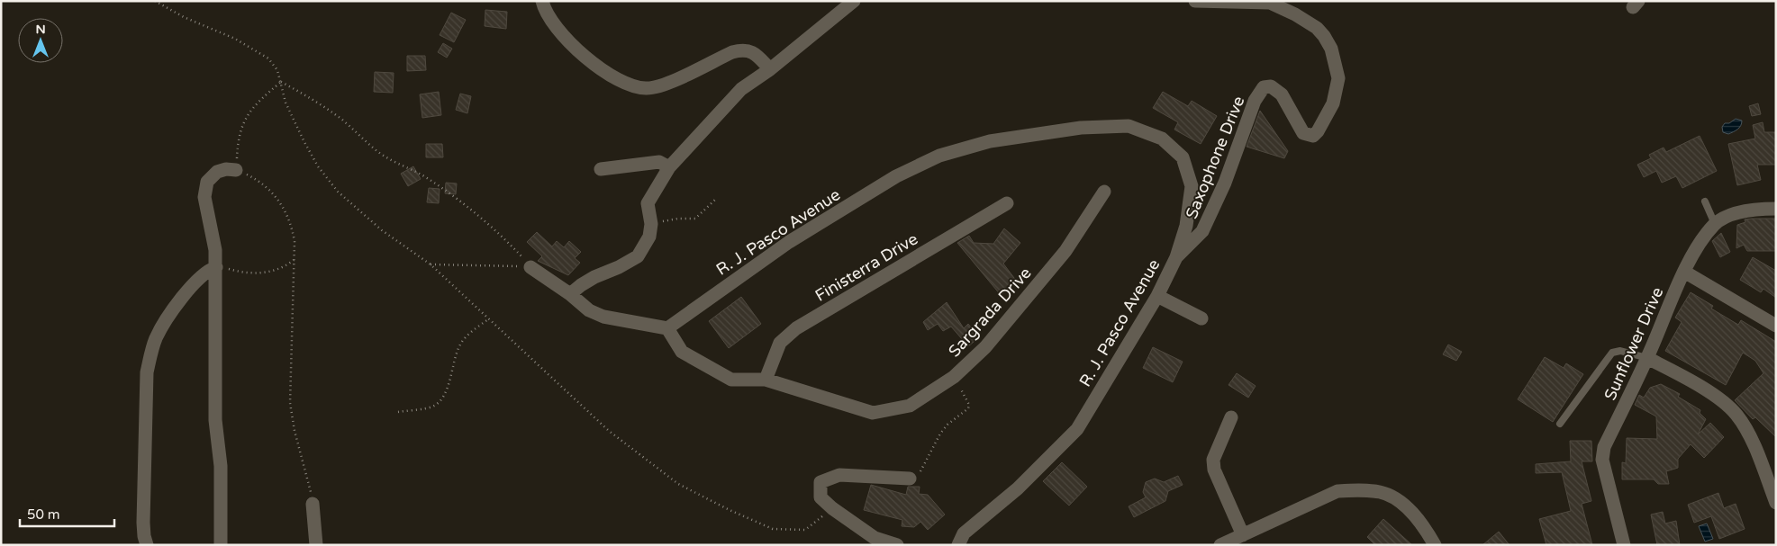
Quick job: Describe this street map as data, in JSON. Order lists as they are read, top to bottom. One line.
{"streets":{"street":["Saxophone Drive","R. J. Pasco Avenue","Finisterra Drive","Sargrada Drive","Sunflower Drive"]},"crossings":[["Saxophone Drive","R. J. Pasco Avenue"],["R. J. Pasco Avenue","Sargrada Drive"],["Finisterra Drive","Sargrada Drive"]],"scale_bar":"50 m","north":"top"}
